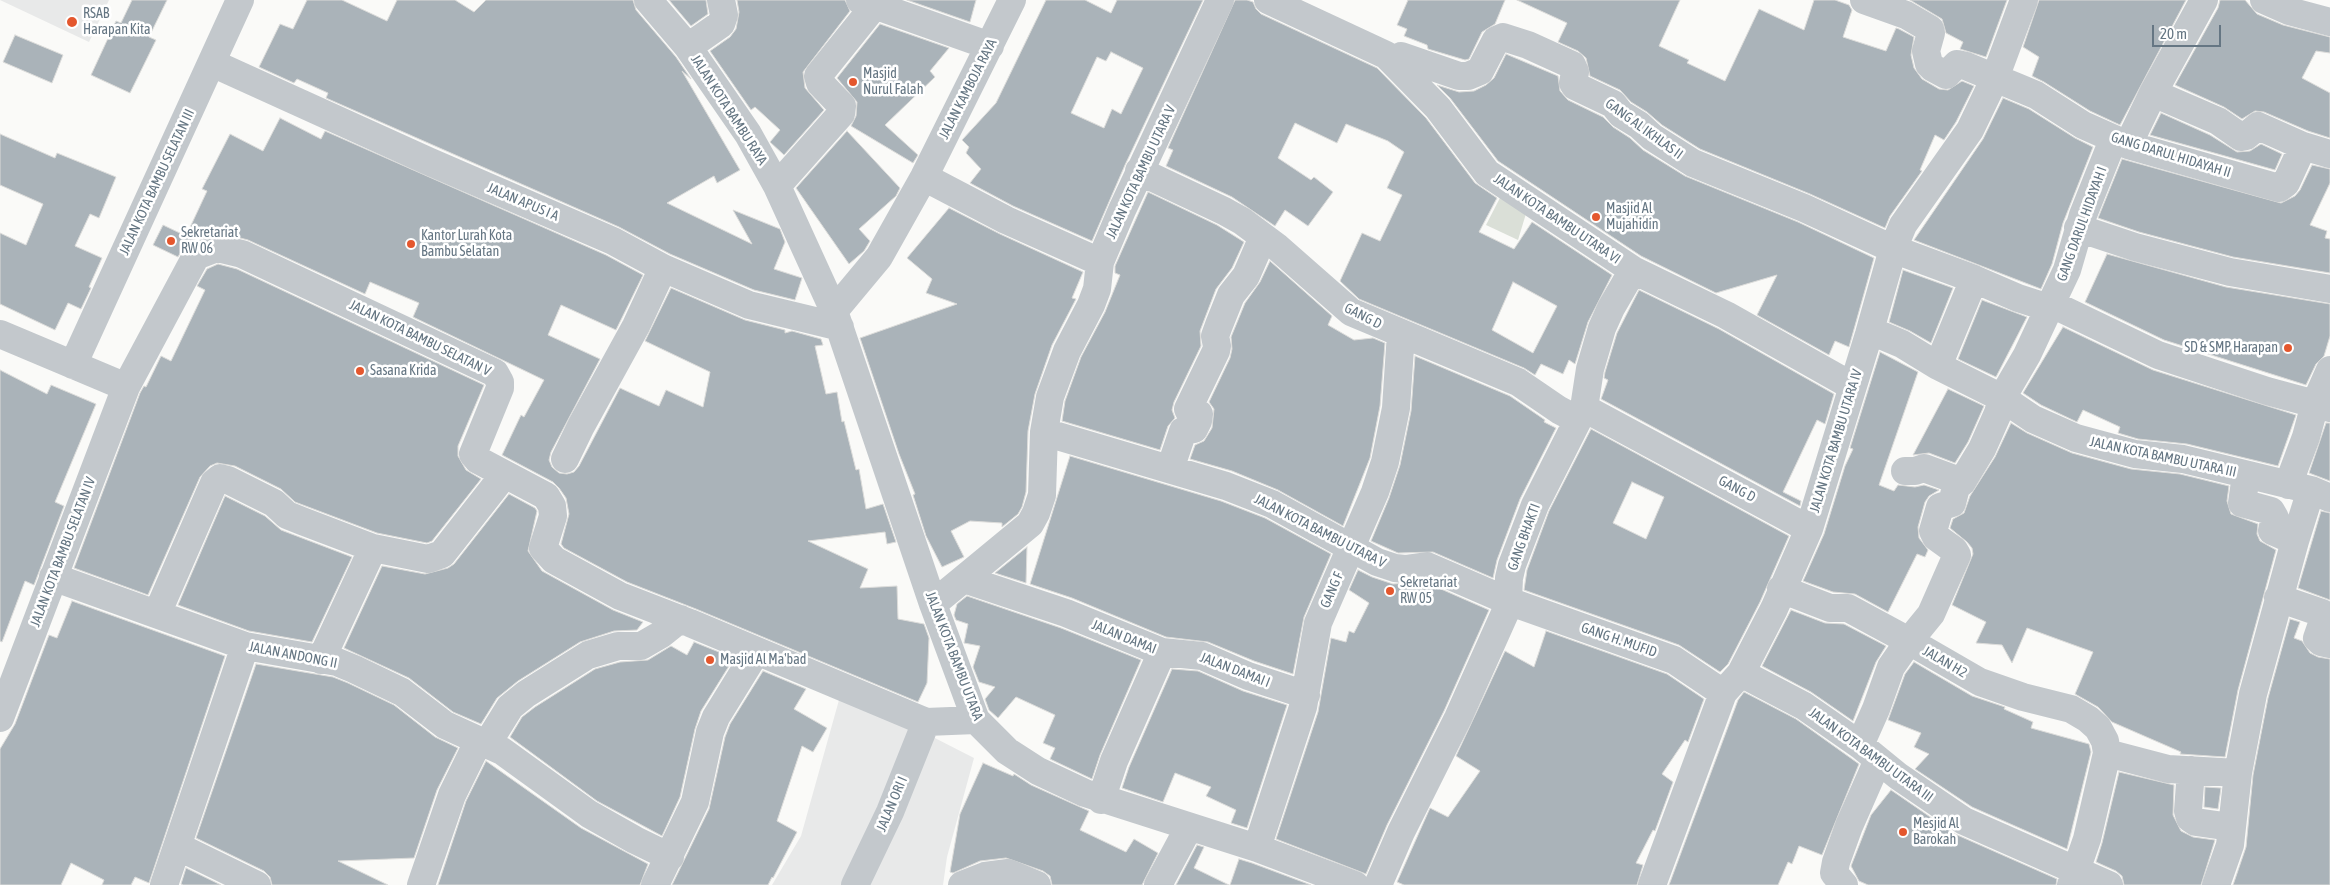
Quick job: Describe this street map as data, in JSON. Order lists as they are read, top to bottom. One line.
{"streets":{"street":["JALAN KAMBOJA RAYA","JALAN KOTA BAMBU RAYA","GANG AL IKHLAS II","GANG DARUL HIDAYAH II","JALAN KOTA BAMBU UTARA V","JALAN KOTA BAMBU SELATAN III","JALAN APUS I A","JALAN KOTA BAMBU UTARA VI","GANG DARUL HIDAYAH I","GANG D","JALAN KOTA BAMBU SELATAN V","JALAN KOTA BAMBU UTARA IV","JALAN KOTA BAMBU UTARA III","GANG BHAKTI","JALAN KOTA BAMBU SELATAN IV","GANG F","JALAN DAMAI","GANG H. MUFID","JALAN ANDONG II","JALAN KOTA BAMBU UTARA","JALAN H2","JALAN DAMAI I","JALAN ORI I"]},"crossings":[["JALAN KAMBOJA RAYA","JALAN KOTA BAMBU RAYA"],["JALAN KAMBOJA RAYA","JALAN APUS I A"],["JALAN KAMBOJA RAYA","JALAN KOTA BAMBU UTARA"],["JALAN KOTA BAMBU RAYA","JALAN APUS I A"],["JALAN KOTA BAMBU RAYA","JALAN KOTA BAMBU UTARA"],["GANG AL IKHLAS II","GANG DARUL HIDAYAH I"],["GANG AL IKHLAS II","JALAN KOTA BAMBU UTARA IV"],["GANG DARUL HIDAYAH II","GANG DARUL HIDAYAH I"],["GANG DARUL HIDAYAH II","JALAN KOTA BAMBU UTARA IV"],["JALAN KOTA BAMBU UTARA V","GANG D"],["JALAN KOTA BAMBU UTARA V","GANG BHAKTI"],["JALAN KOTA BAMBU UTARA V","GANG F"],["JALAN KOTA BAMBU UTARA V","JALAN DAMAI"],["JALAN KOTA BAMBU UTARA V","GANG H. MUFID"],["JALAN KOTA BAMBU UTARA V","JALAN KOTA BAMBU UTARA"],["JALAN KOTA BAMBU SELATAN III","JALAN APUS I A"],["JALAN APUS I A","JALAN KOTA BAMBU UTARA"],["JALAN KOTA BAMBU UTARA VI","JALAN KOTA BAMBU UTARA IV"],["JALAN KOTA BAMBU UTARA VI","GANG BHAKTI"],["GANG D","JALAN KOTA BAMBU UTARA IV"],["GANG D","GANG BHAKTI"],["GANG D","GANG F"],["JALAN KOTA BAMBU SELATAN V","JALAN KOTA BAMBU SELATAN IV"],["JALAN KOTA BAMBU SELATAN V","JALAN KOTA BAMBU UTARA"],["JALAN KOTA BAMBU SELATAN V","JALAN ORI I"],["JALAN KOTA BAMBU UTARA IV","JALAN KOTA BAMBU UTARA III"],["JALAN KOTA BAMBU UTARA IV","GANG H. MUFID"],["JALAN KOTA BAMBU UTARA III","JALAN H2"],["GANG BHAKTI","GANG H. MUFID"],["JALAN KOTA BAMBU SELATAN IV","JALAN ANDONG II"],["GANG F","JALAN KOTA BAMBU UTARA"],["GANG F","JALAN DAMAI I"],["JALAN DAMAI","JALAN KOTA BAMBU UTARA"],["JALAN DAMAI","JALAN DAMAI I"]],"places":["RSAB Harapan Kita","Masjid Nurul Falah","Masjid Al Mujahidin","Sekretariat RW 06","Kantor Lurah Kota Bambu Selatan","SD & SMP Harapan","Sasana Krida","Sekretariat RW 05","Masjid Al Ma'bad","Mesjid Al Barokah"],"scale_bar":"20 m"}
